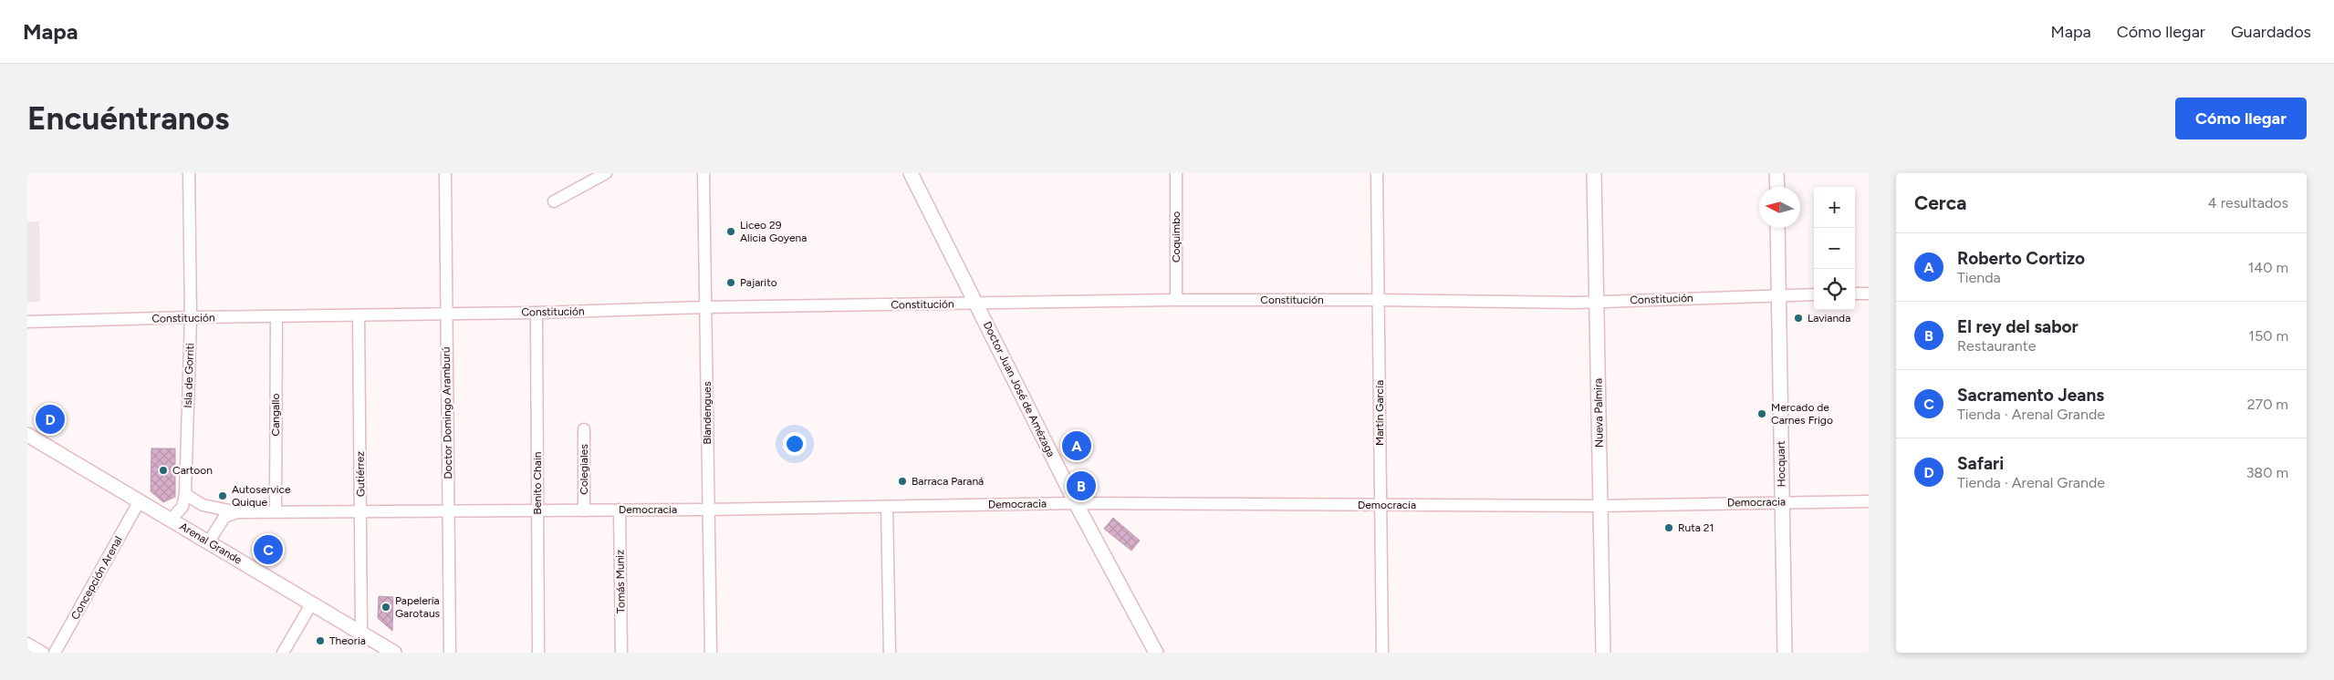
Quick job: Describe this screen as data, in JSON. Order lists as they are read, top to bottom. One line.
{"streets":{"street":["Coquimbo","Constitución","Isla de Gorriti","Doctor Juan José de Amézaga","Doctor Domingo Aramburú","Blandengues","Martín García","Nueva Palmira","Cangallo","Hocquart","Colegiales","Gutiérrez","Benito Chain","Democracia","Arenal Grande","Concepción Arenal","Tomás Muniz"]},"crossings":[["Coquimbo","Constitución"],["Constitución","Isla de Gorriti"],["Constitución","Doctor Juan José de Amézaga"],["Constitución","Doctor Domingo Aramburú"],["Constitución","Blandengues"],["Constitución","Martín García"],["Constitución","Nueva Palmira"],["Constitución","Cangallo"],["Constitución","Hocquart"],["Constitución","Gutiérrez"],["Constitución","Benito Chain"],["Isla de Gorriti","Democracia"],["Isla de Gorriti","Arenal Grande"],["Doctor Juan José de Amézaga","Democracia"],["Doctor Domingo Aramburú","Democracia"],["Blandengues","Democracia"],["Martín García","Democracia"],["Nueva Palmira","Democracia"],["Cangallo","Democracia"],["Hocquart","Democracia"],["Colegiales","Democracia"],["Gutiérrez","Democracia"],["Gutiérrez","Arenal Grande"],["Benito Chain","Democracia"],["Democracia","Tomás Muniz"],["Arenal Grande","Concepción Arenal"]],"places":["Liceo 29 Alicia Goyena","Pajarito","Lavianda","Mercado de Carnes Frigo","Cartoon","Barraca Paraná","Autoservice Quique","Ruta 21","Papelería Garotaus","Theoria"],"north":"left","page":{"header":"Mapa","nav":["Mapa","Cómo llegar","Guardados"],"buttons":"Cómo llegar","title":"Encuéntranos","heading":["Cerca","4 resultados"],"map_buttons":["+","−"],"list":[{"mark":"A","name":"Roberto Cortizo","note":"Tienda","value":"140 m"},{"mark":"B","name":"El rey del sabor","note":"Restaurante","value":"150 m"},{"mark":"C","name":"Sacramento Jeans","note":"Tienda · Arenal Grande","value":"270 m"},{"mark":"D","name":"Safari","note":"Tienda · Arenal Grande","value":"380 m"}],"pins":["D","A","B","C"]}}
